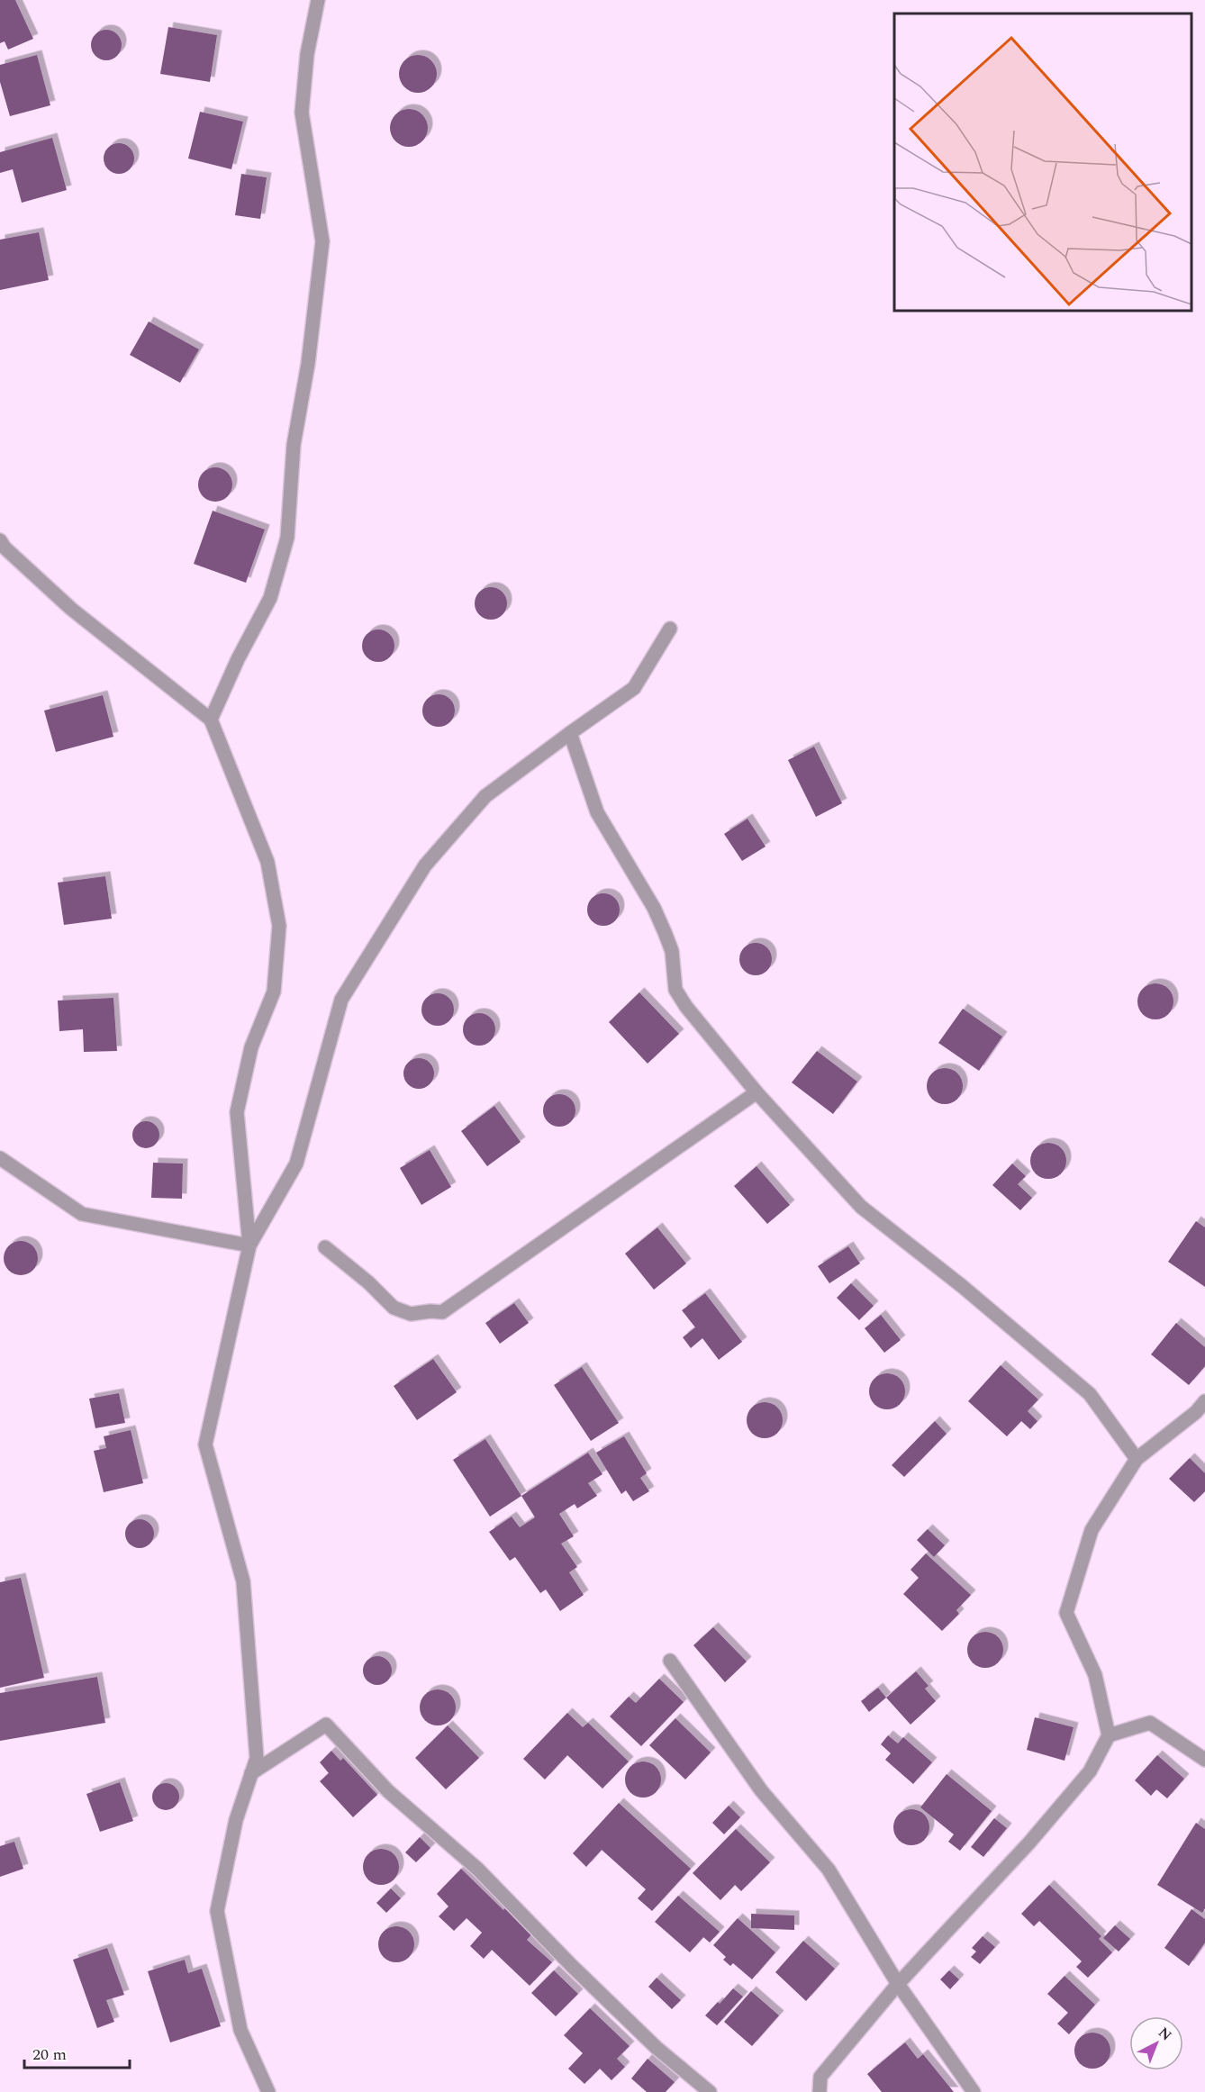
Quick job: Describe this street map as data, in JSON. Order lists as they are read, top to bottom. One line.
{"scale_bar":"20 m","north":"top right"}
